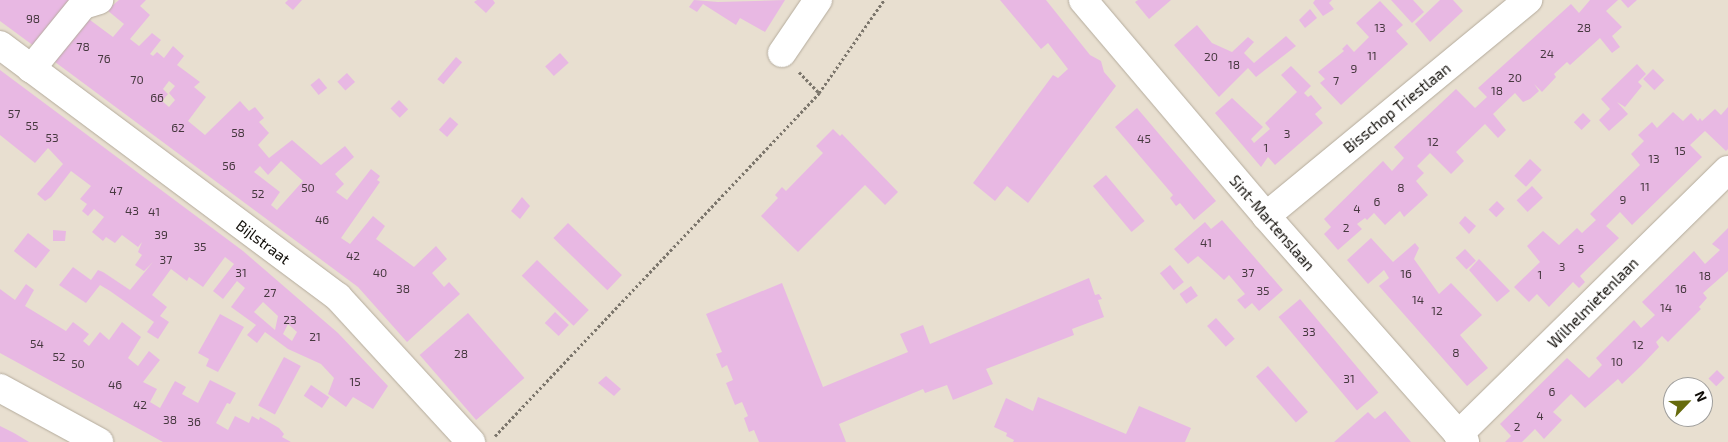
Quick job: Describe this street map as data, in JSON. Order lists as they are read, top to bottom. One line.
{"streets":{"street":["Bisschop Triestlaan","Sint-Martenslaan","Bijlstraat","Wilhelmietenlaan"]},"crossings":[["Bisschop Triestlaan","Sint-Martenslaan"],["Sint-Martenslaan","Wilhelmietenlaan"]],"house_numbers":["98","13","28","78","24","11","20","76","18","9","20","70","7","18","66","57","55","62","58","3","53","45","12","1","15","13","56","11","50","8","47","52","9","6","4","43","41","46","2","39","41","35","5","42","37","3","31","40","37","16","1","18","38","16","35","27","14","14","12","23","33","21","54","12","8","28","52","10","50","31","15","46","6","42","4","38","36","2"],"north":"top right"}
